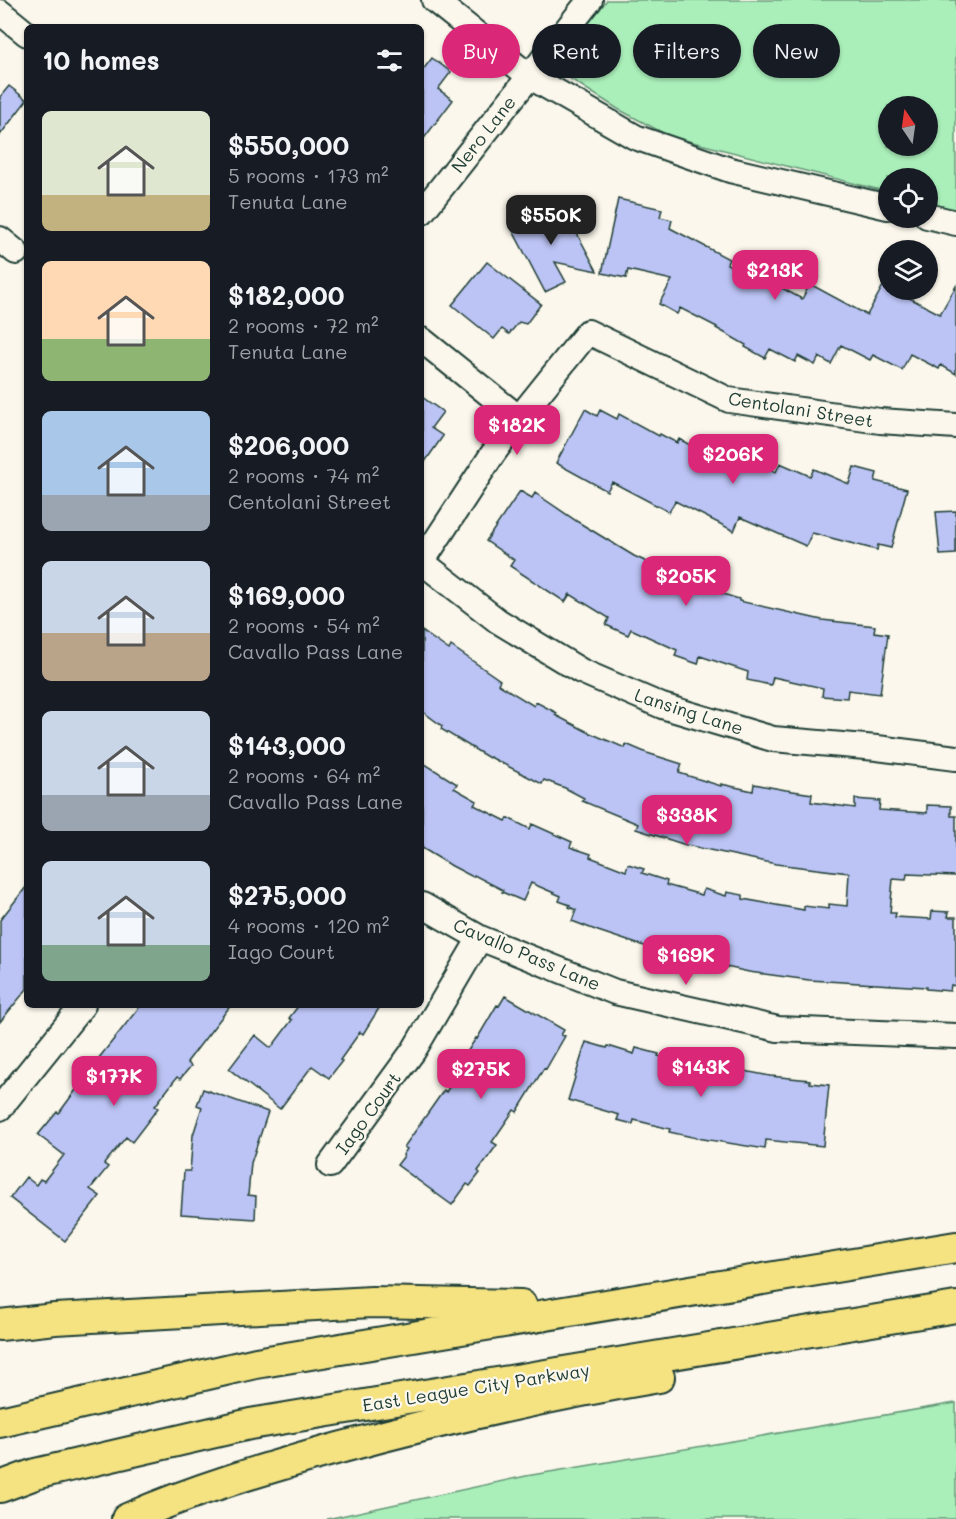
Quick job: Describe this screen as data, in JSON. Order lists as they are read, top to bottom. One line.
{"streets":{"main road":["East League City Parkway"],"street":["Nero Lane","Centolani Street","Lansing Lane","Cavallo Pass Lane","Iago Court"]},"crossings":[["Cavallo Pass Lane","Iago Court"]],"north":"top","page":{"chip":["Buy","Rent","Filters","New"],"heading":"10 homes","list":[{"name":"$550,000","note":"5 rooms · 173 m² · Tenuta Lane"},{"name":"$182,000","note":"2 rooms · 72 m² · Tenuta Lane"},{"name":"$206,000","note":"2 rooms · 74 m² · Centolani Street"},{"name":"$169,000","note":"2 rooms · 54 m² · Cavallo Pass Lane"},{"name":"$143,000","note":"2 rooms · 64 m² · Cavallo Pass Lane"},{"name":"$275,000","note":"4 rooms · 120 m² · Iago Court"}],"price":["$550K","$213K","$182K","$206K","$205K","$338K","$169K","$143K","$275K","$177K"]}}
